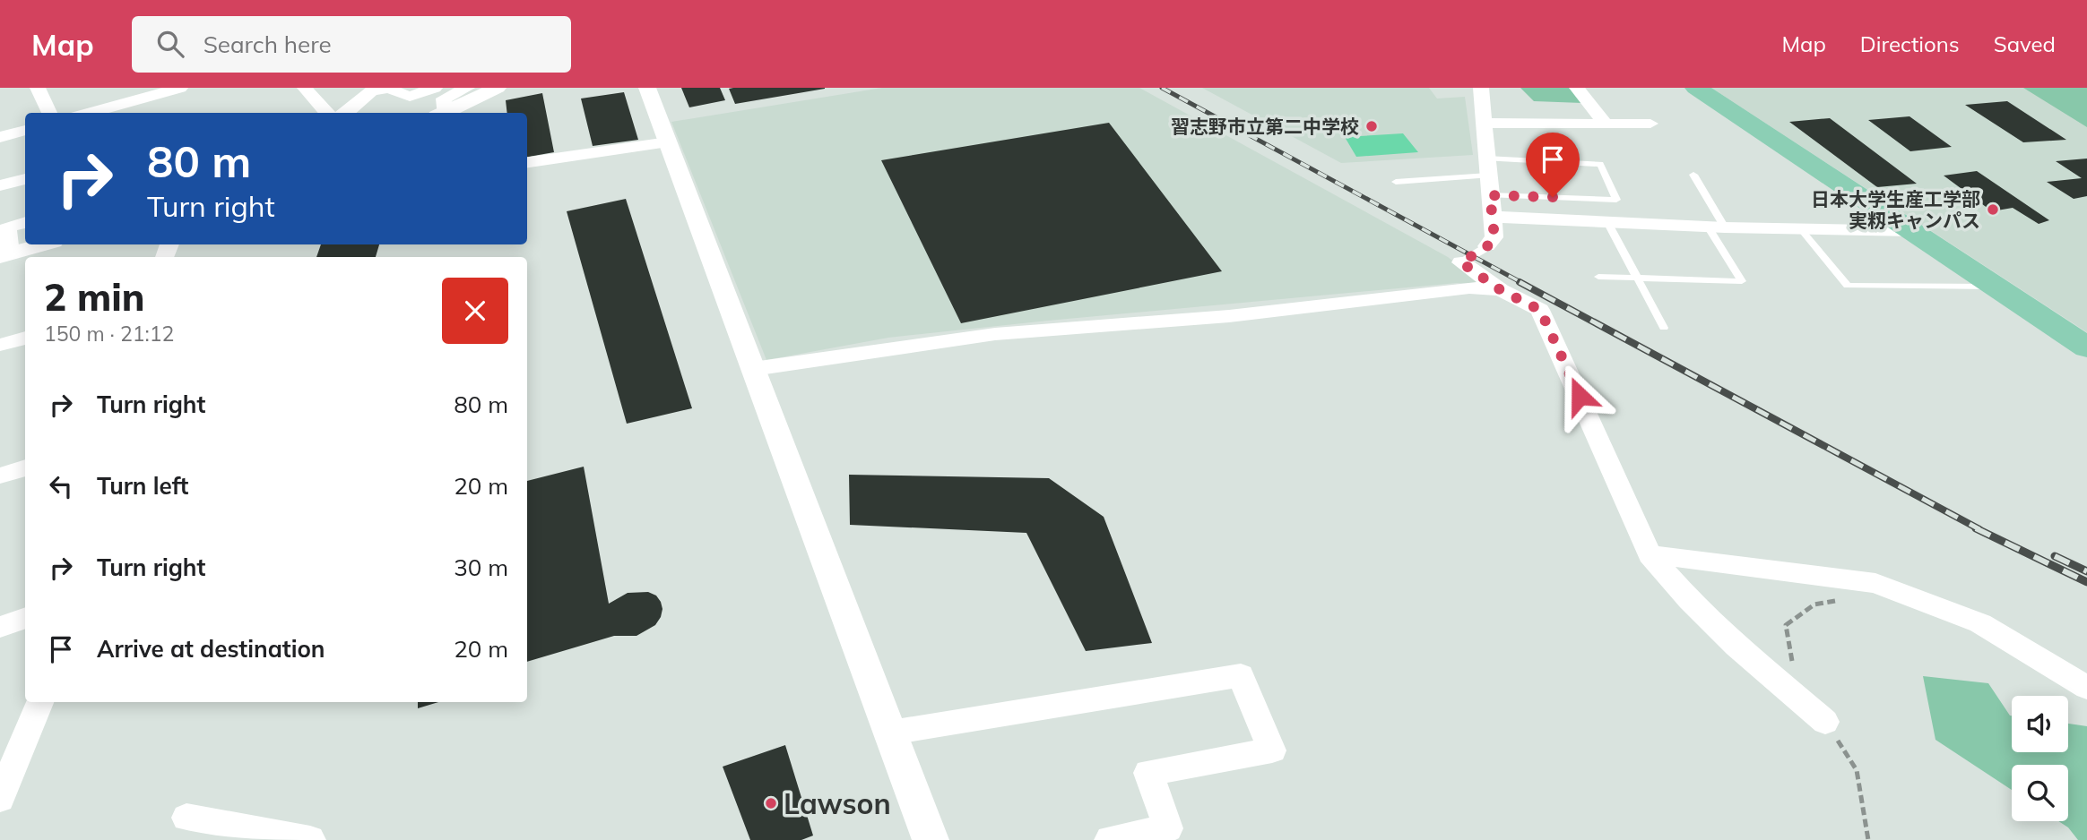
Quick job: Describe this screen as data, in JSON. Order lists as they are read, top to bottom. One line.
{"places":["習志野市立第二中学校","日本大学生産工学部 実籾キャンパス","Lawson"],"page":{"header":"Map","search":"Search here","nav":["Map","Directions","Saved"],"turn":["80 m","Turn right"],"heading":["2 min","150 m · 21:12"],"list":[{"name":"Turn right","value":"80 m"},{"name":"Turn left","value":"20 m"},{"name":"Turn right","value":"30 m"},{"name":"Arrive at destination","value":"20 m"}]}}
